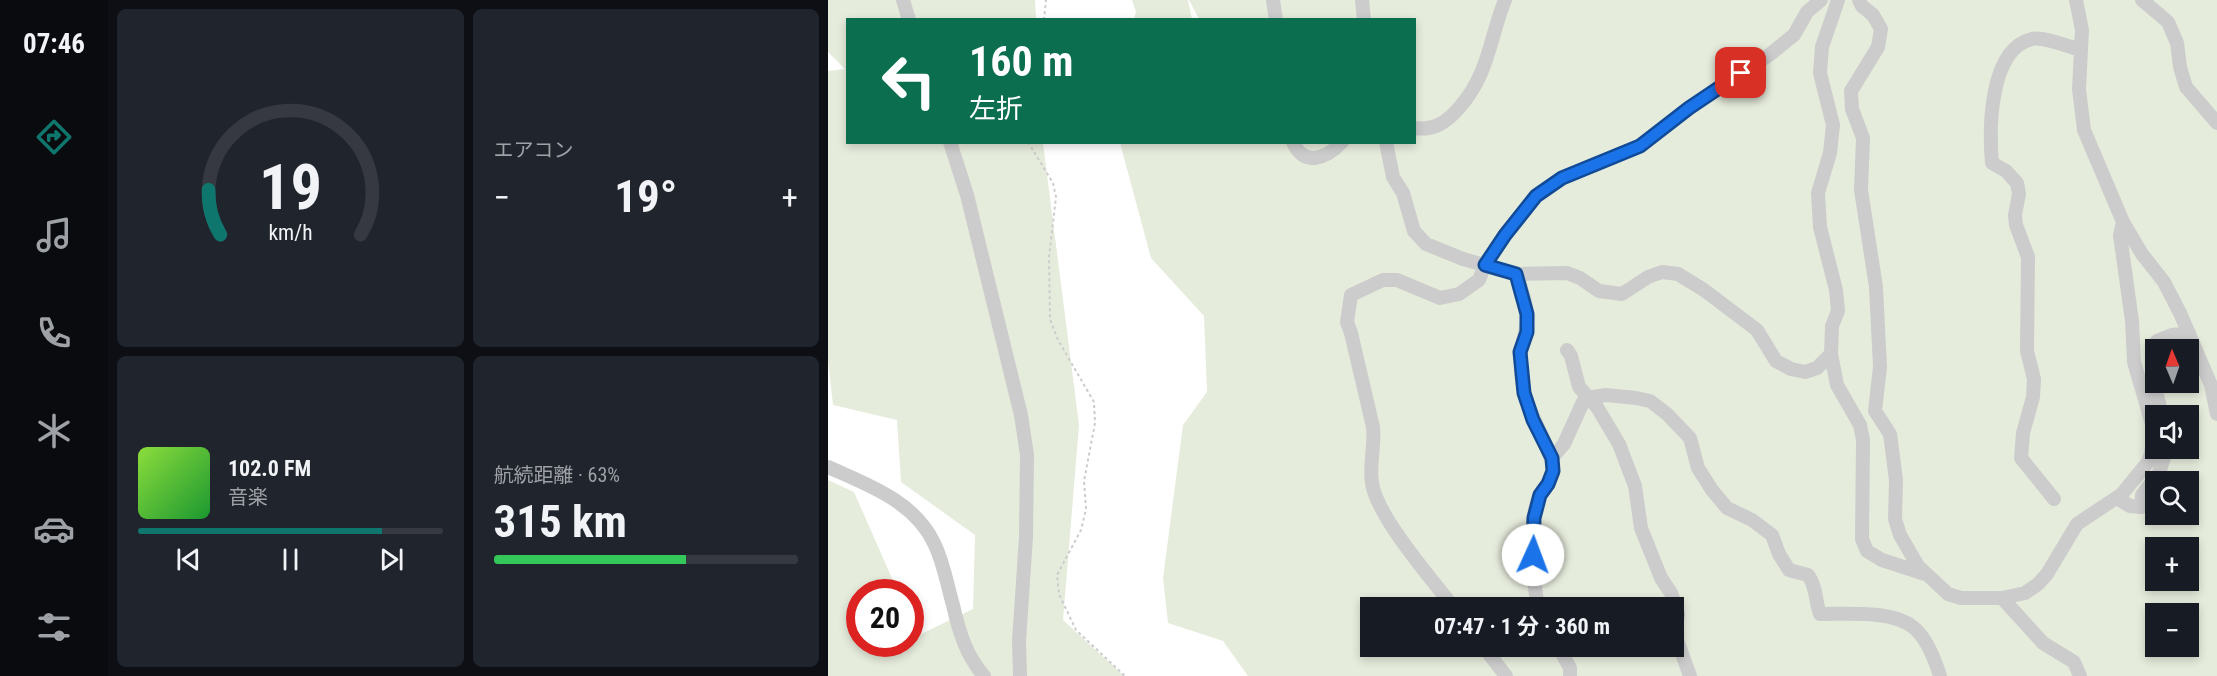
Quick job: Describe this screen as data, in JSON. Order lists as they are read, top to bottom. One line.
{"north":"top","page":{"tabs":"07:46","tile":["エアコン",["航続距離 · 63%","315 km"]],"turn":["160 m","左折"],"heat":["−","19°","+"],"map_buttons":["+","−"],"song":["102.0 FM","音楽"],"limit":"20","trip":"07:47 · 1 分 · 360 m","gauge":["19","km/h"]}}
